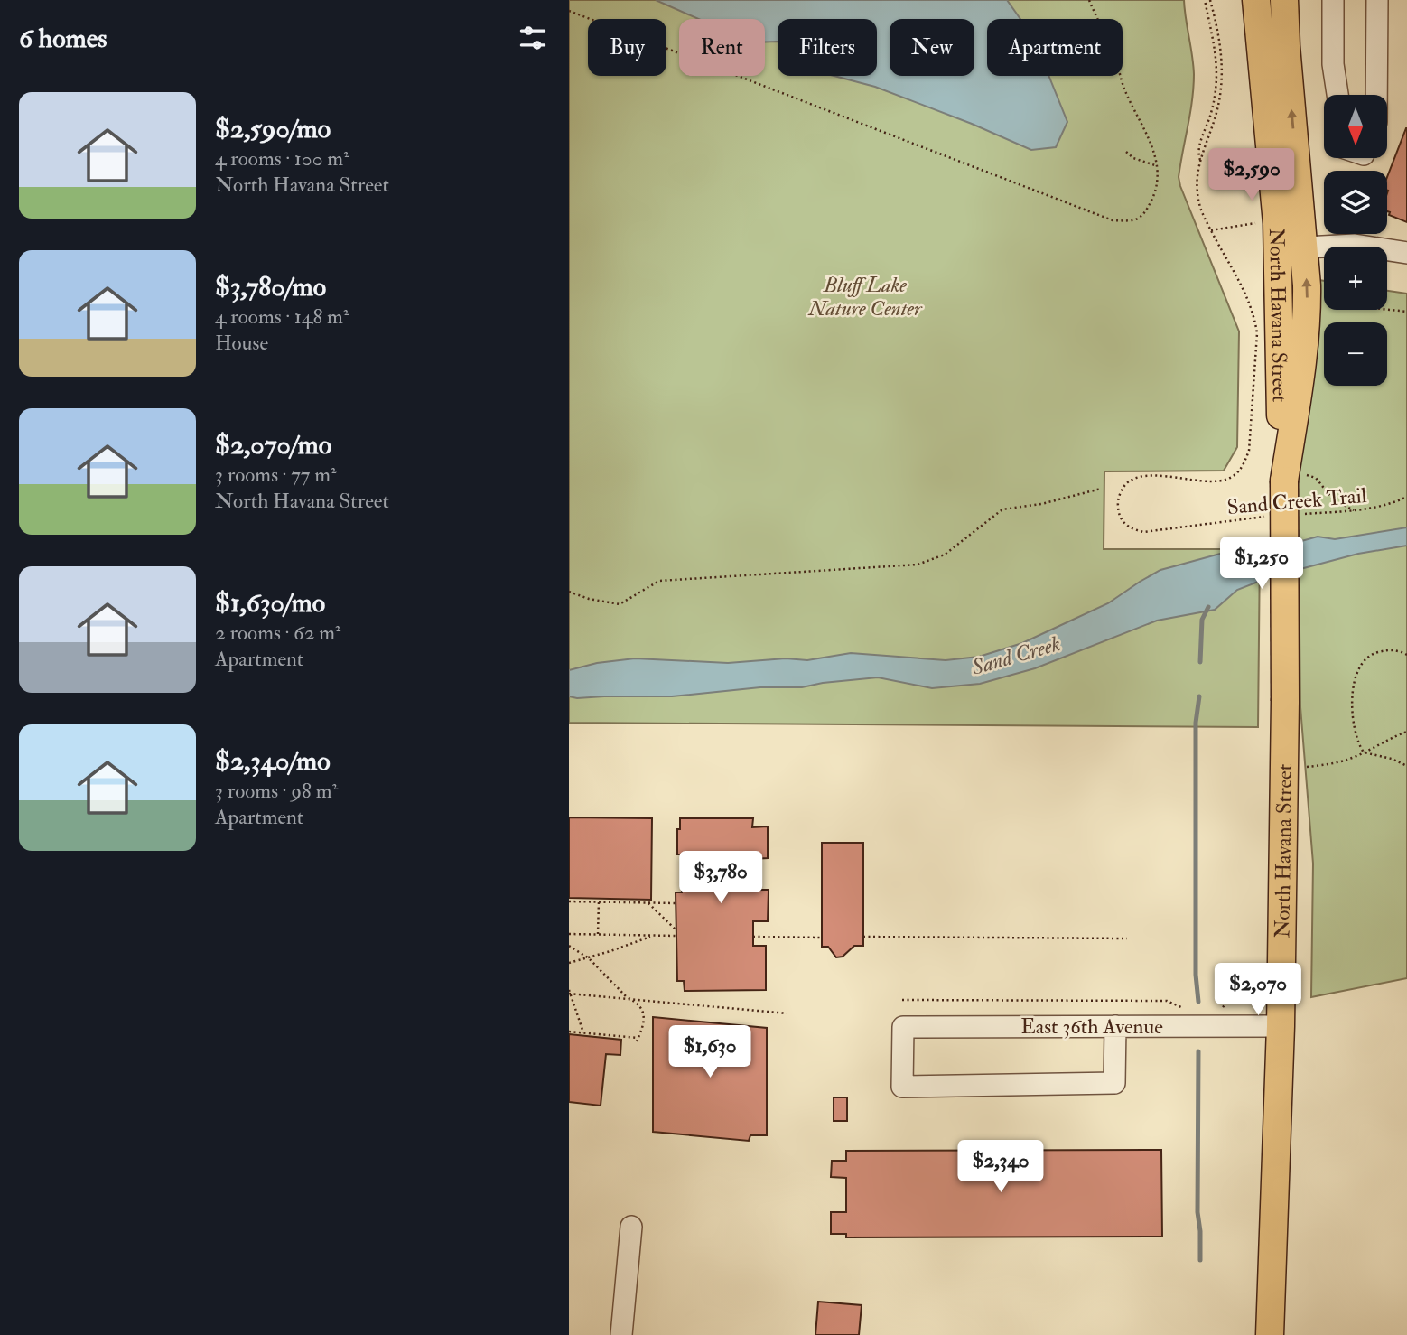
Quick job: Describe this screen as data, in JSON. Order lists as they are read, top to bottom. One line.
{"streets":{"main road":["North Havana Street"],"street":["East 36th Avenue"],"path":["Sand Creek Trail"]},"crossings":[["North Havana Street","East 36th Avenue"]],"water":["Sand Creek"],"parks":["Bluff Lake Nature Center"],"north":"bottom","page":{"heading":"6 homes","chip":["Buy","Rent","Filters","New","Apartment"],"list":[{"name":"$2,590/mo","note":"4 rooms · 100 m² · North Havana Street"},{"name":"$3,780/mo","note":"4 rooms · 148 m² · House"},{"name":"$2,070/mo","note":"3 rooms · 77 m² · North Havana Street"},{"name":"$1,630/mo","note":"2 rooms · 62 m² · Apartment"},{"name":"$2,340/mo","note":"3 rooms · 98 m² · Apartment"}],"map_buttons":["+","−"],"price":["$2,590","$1,250","$3,780","$2,070","$1,630","$2,340"]}}
